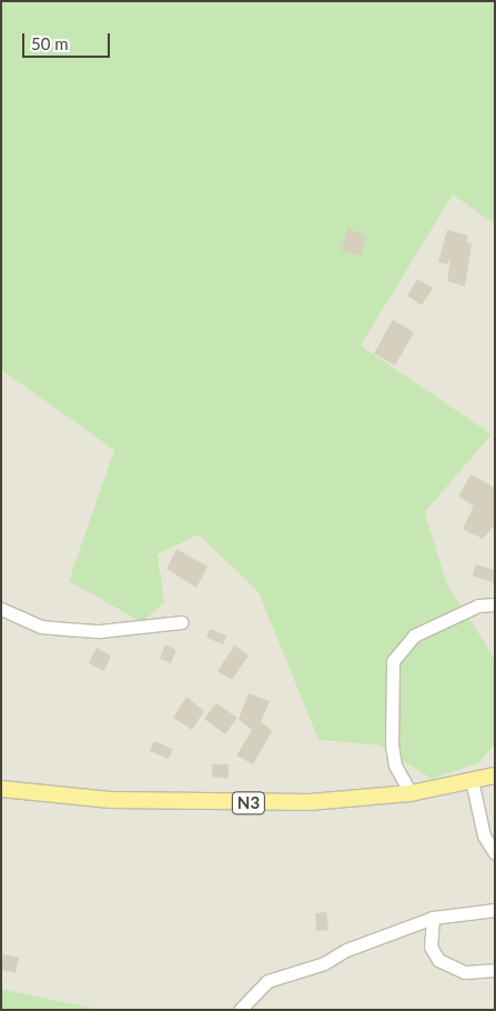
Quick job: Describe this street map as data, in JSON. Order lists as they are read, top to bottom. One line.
{"streets":{"main road":["N3"]},"scale_bar":"50 m"}
